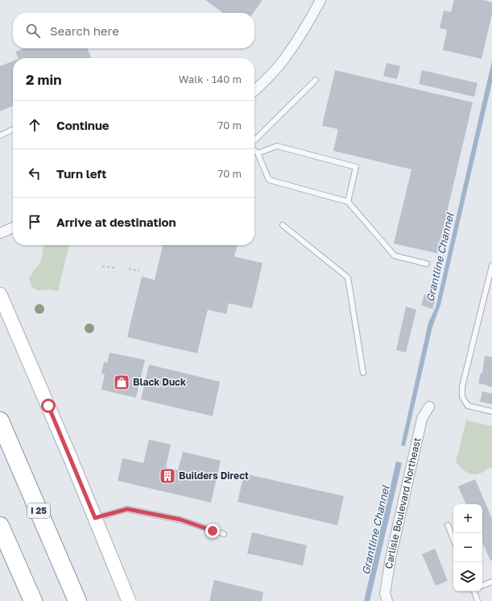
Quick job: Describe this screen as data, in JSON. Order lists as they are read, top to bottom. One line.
{"streets":{"highway":["I 25"],"street":["Carlisle Boulevard Northeast"]},"water":["Grantline Channel"],"places":{"shop":["Black Duck"],"building":["Builders Direct"]},"page":{"search":"Search here","heading":["2 min","Walk · 140 m"],"list":[["Continue","70 m"],["Turn left","70 m"],"Arrive at destination"],"map_buttons":["+","−"]}}
